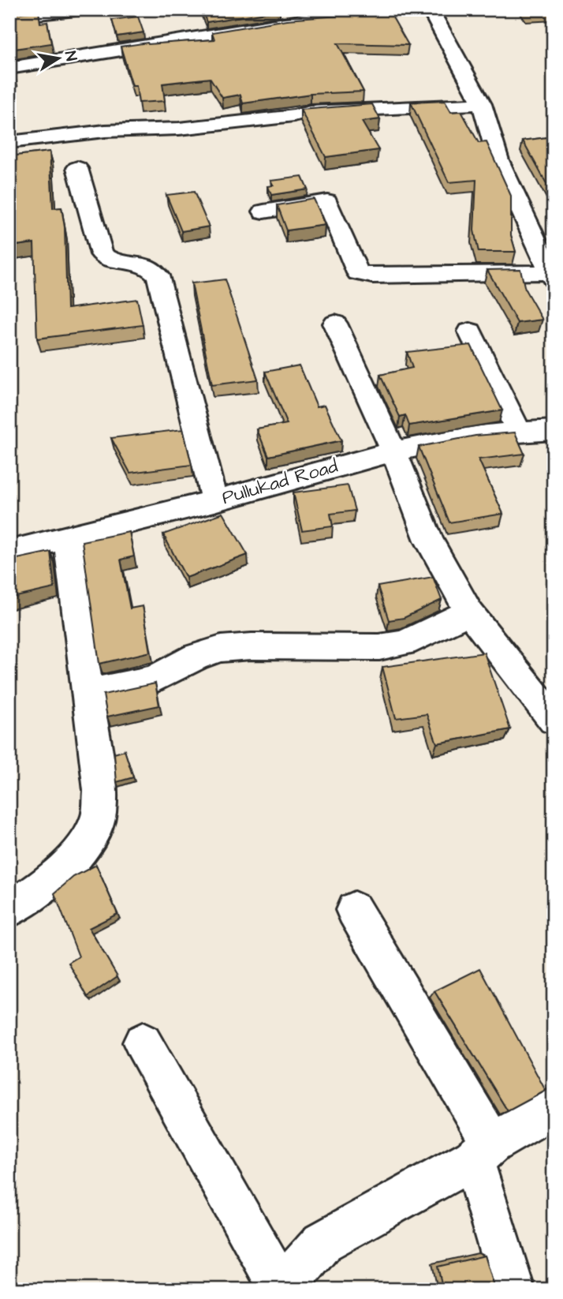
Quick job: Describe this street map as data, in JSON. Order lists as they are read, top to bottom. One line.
{"streets":{"street":["Pullukad Road"]},"north":"right"}
